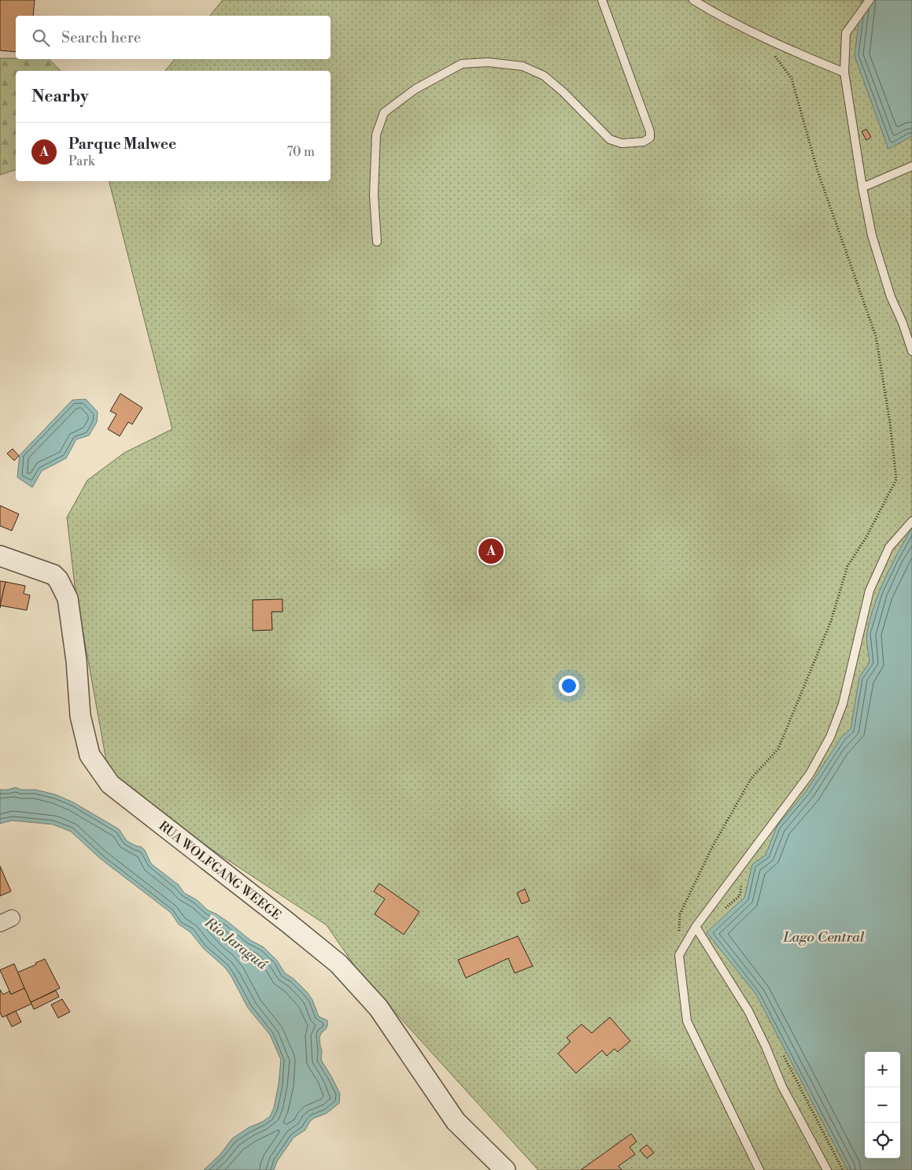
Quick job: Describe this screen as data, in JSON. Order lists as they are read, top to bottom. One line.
{"streets":{"street":["RUA WOLFGANG WEEGE"]},"water":["Lago Central","Rio Jaraguá"],"page":{"search":"Search here","heading":"Nearby","list":[{"mark":"A","name":"Parque Malwee","note":"Park","value":"70 m"}],"pins":"A","map_buttons":["+","−"]}}
